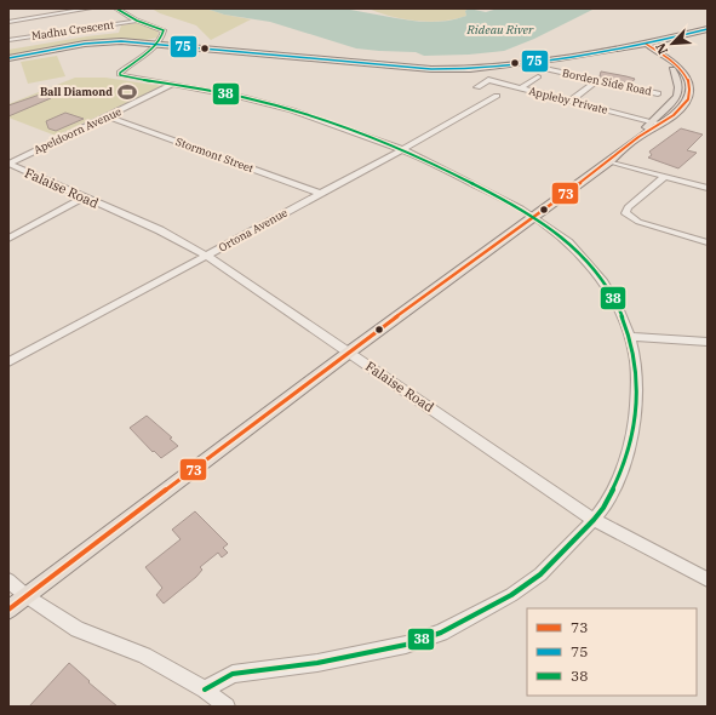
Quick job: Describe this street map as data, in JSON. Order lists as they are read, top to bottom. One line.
{"streets":{"street":["Madhu Crescent","Borden Side Road","Appleby Private","Apeldoorn Avenue","Stormont Street","Falaise Road","Ortona Avenue"]},"crossings":[["Apeldoorn Avenue","Stormont Street"],["Apeldoorn Avenue","Falaise Road"],["Stormont Street","Ortona Avenue"],["Falaise Road","Ortona Avenue"]],"water":["Rideau River"],"places":{"sports":["Ball Diamond"]},"lines":["transit line 38","transit line 75","transit line 73"],"legend":["73","75","38"],"north":"bottom left"}
